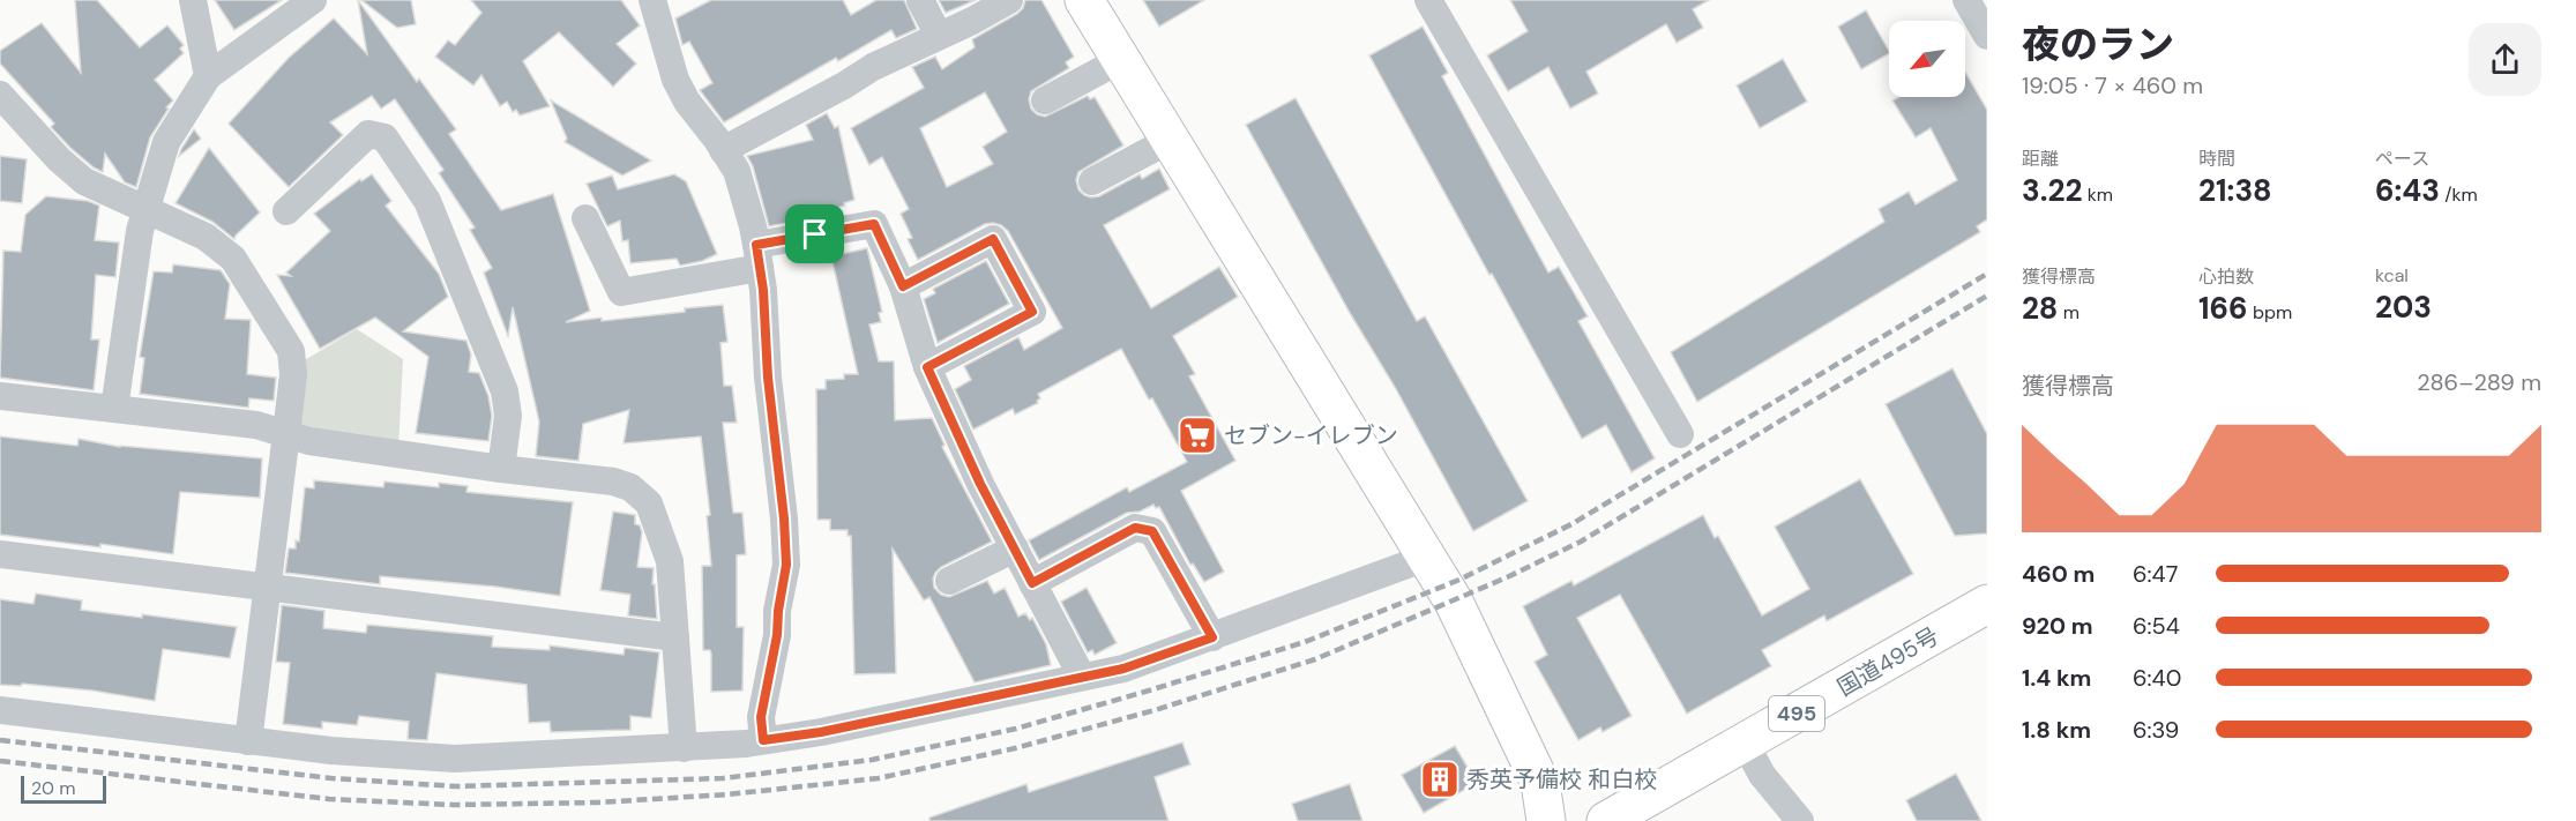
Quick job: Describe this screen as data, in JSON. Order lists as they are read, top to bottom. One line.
{"streets":{"main road":["国道495号","495"]},"places":{"supermarket":["セブン-イレブン"],"building":["秀英予備校 和白校"]},"scale_bar":"20 m","north":"bottom left","page":{"heading":["夜のラン","19:05 · 7 × 460 m"],"stats":[["距離","3.22 km"],["時間","21:38"],["ペース","6:43 /km"],["獲得標高","28 m"],["心拍数","166 bpm"],["kcal","203"]],"chart":["獲得標高","286–289 m"],"list":[{"name":"460 m","note":"6:47"},{"name":"920 m","note":"6:54"},{"name":"1.4 km","note":"6:40"},{"name":"1.8 km","note":"6:39"}],"scale":"20 m"}}
